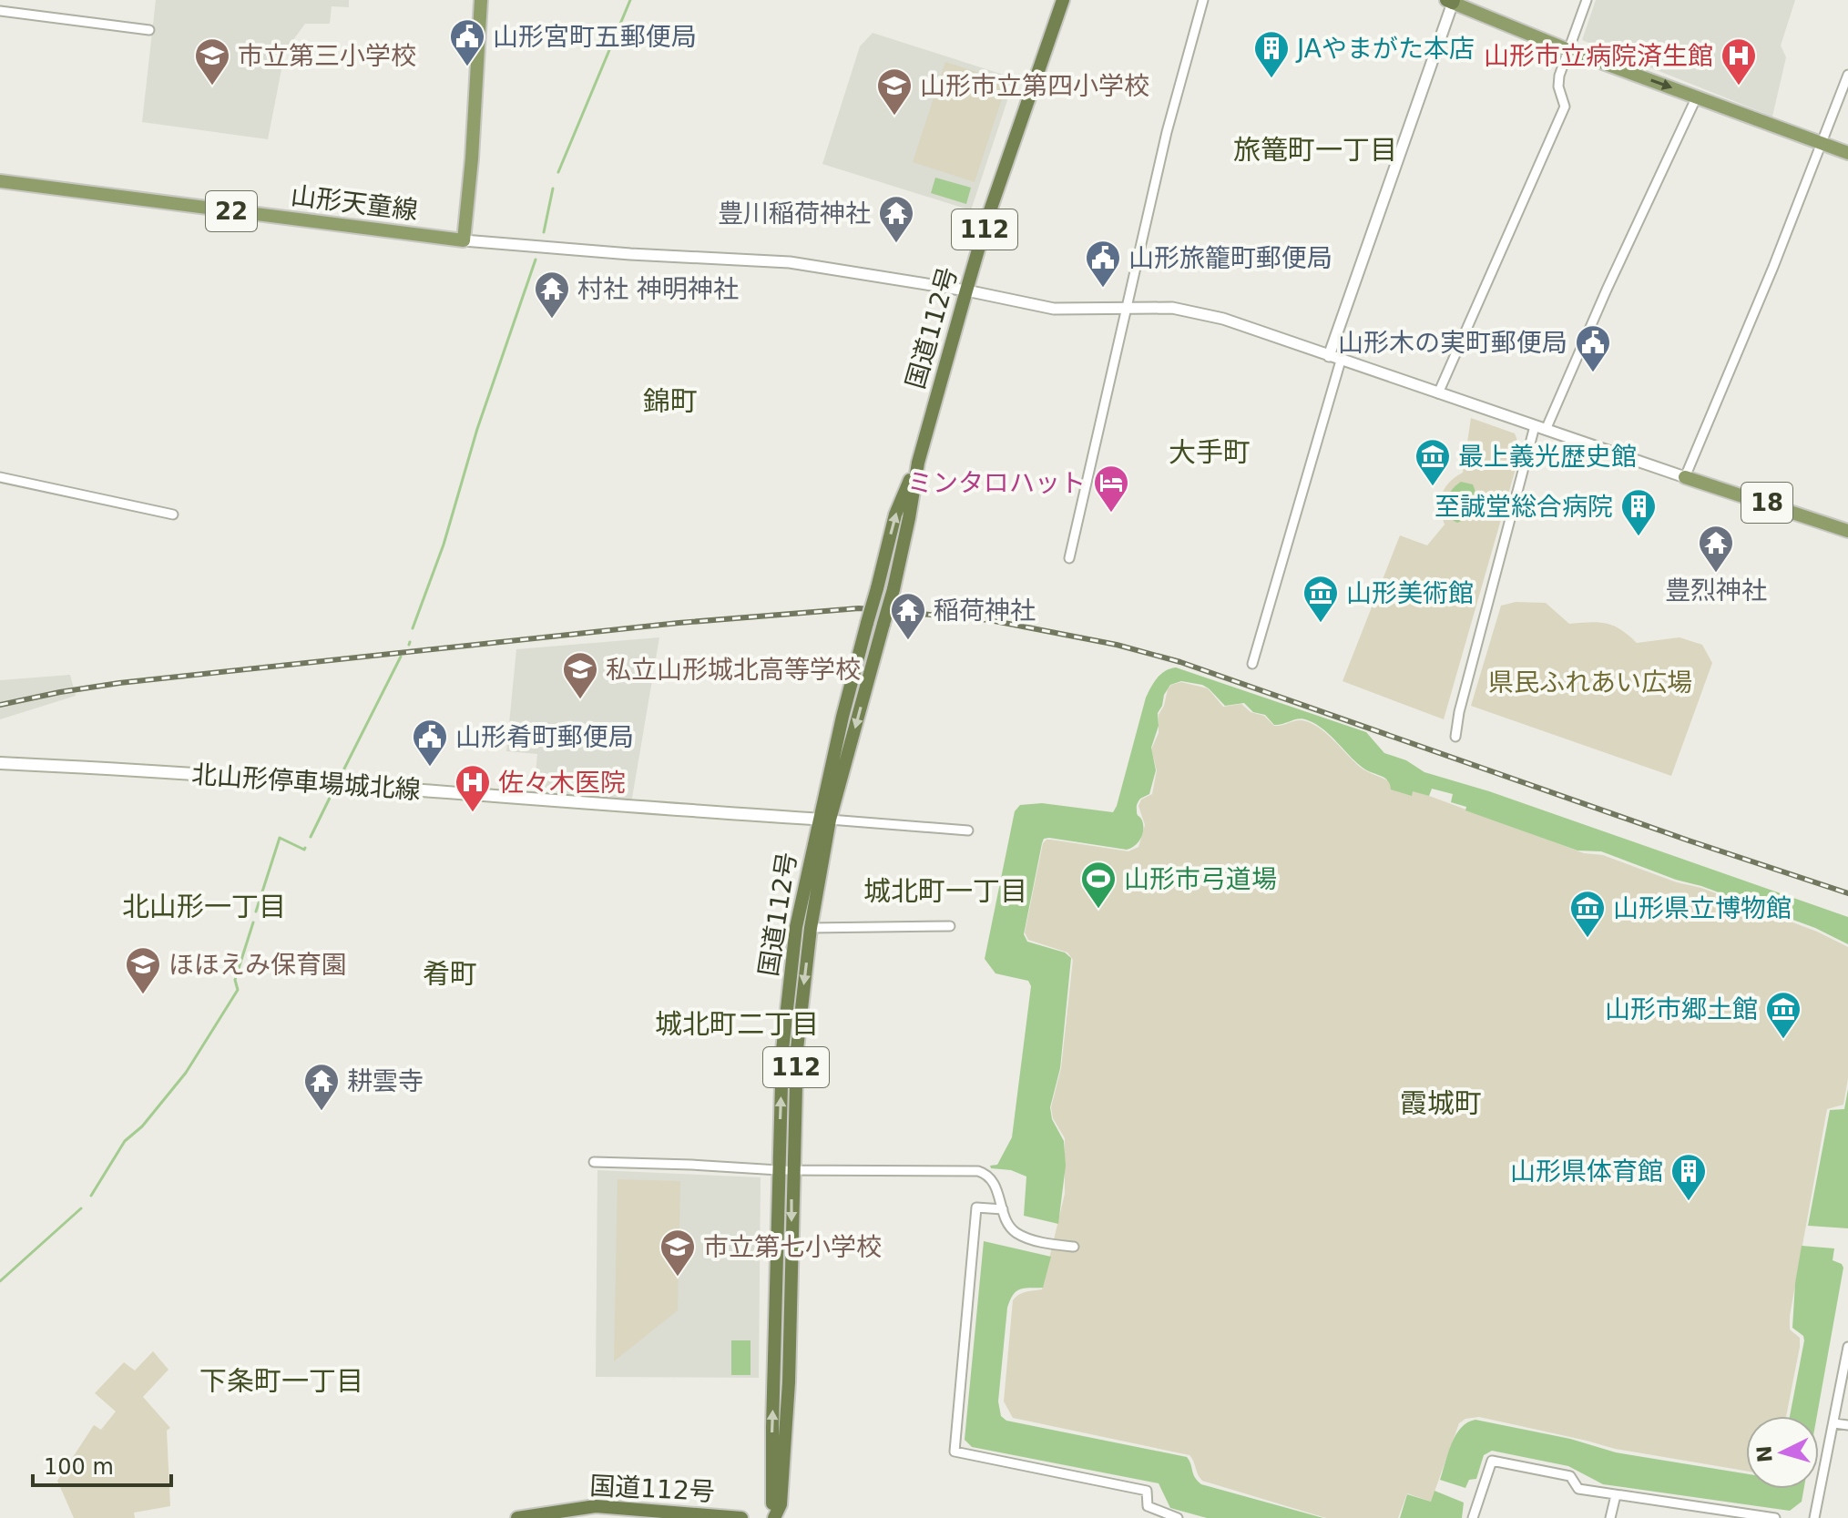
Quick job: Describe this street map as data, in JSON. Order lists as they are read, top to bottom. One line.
{"streets":{"highway":["112","国道112号"],"main road":["山形天童線","22","18","北山形停車場城北線"]},"crossings":[["国道112号","北山形停車場城北線"]],"districts":["旅篭町一丁目","錦町","大手町","城北町一丁目","北山形一丁目","肴町","城北町二丁目","霞城町","下条町一丁目"],"parks":["県民ふれあい広場"],"places":{"public building":["山形宮町五郵便局","山形旅籠町郵便局","山形木の実町郵便局","山形肴町郵便局"],"building":["JAやまがた本店","至誠堂総合病院","山形県体育館"],"school or university":["市立第三小学校","山形市立第四小学校","私立山形城北高等学校","ほほえみ保育園","市立第七小学校"],"hospital":["山形市立病院済生館","佐々木医院"],"temple":["豊川稲荷神社","村社 神明神社","豊烈神社","稲荷神社","耕雲寺"],"museum":["最上義光歴史館","山形美術館","山形県立博物館","山形市郷土館"],"hotel":["ミンタロハット"],"sports":["山形市弓道場"]},"scale_bar":"100 m","north":"left"}
